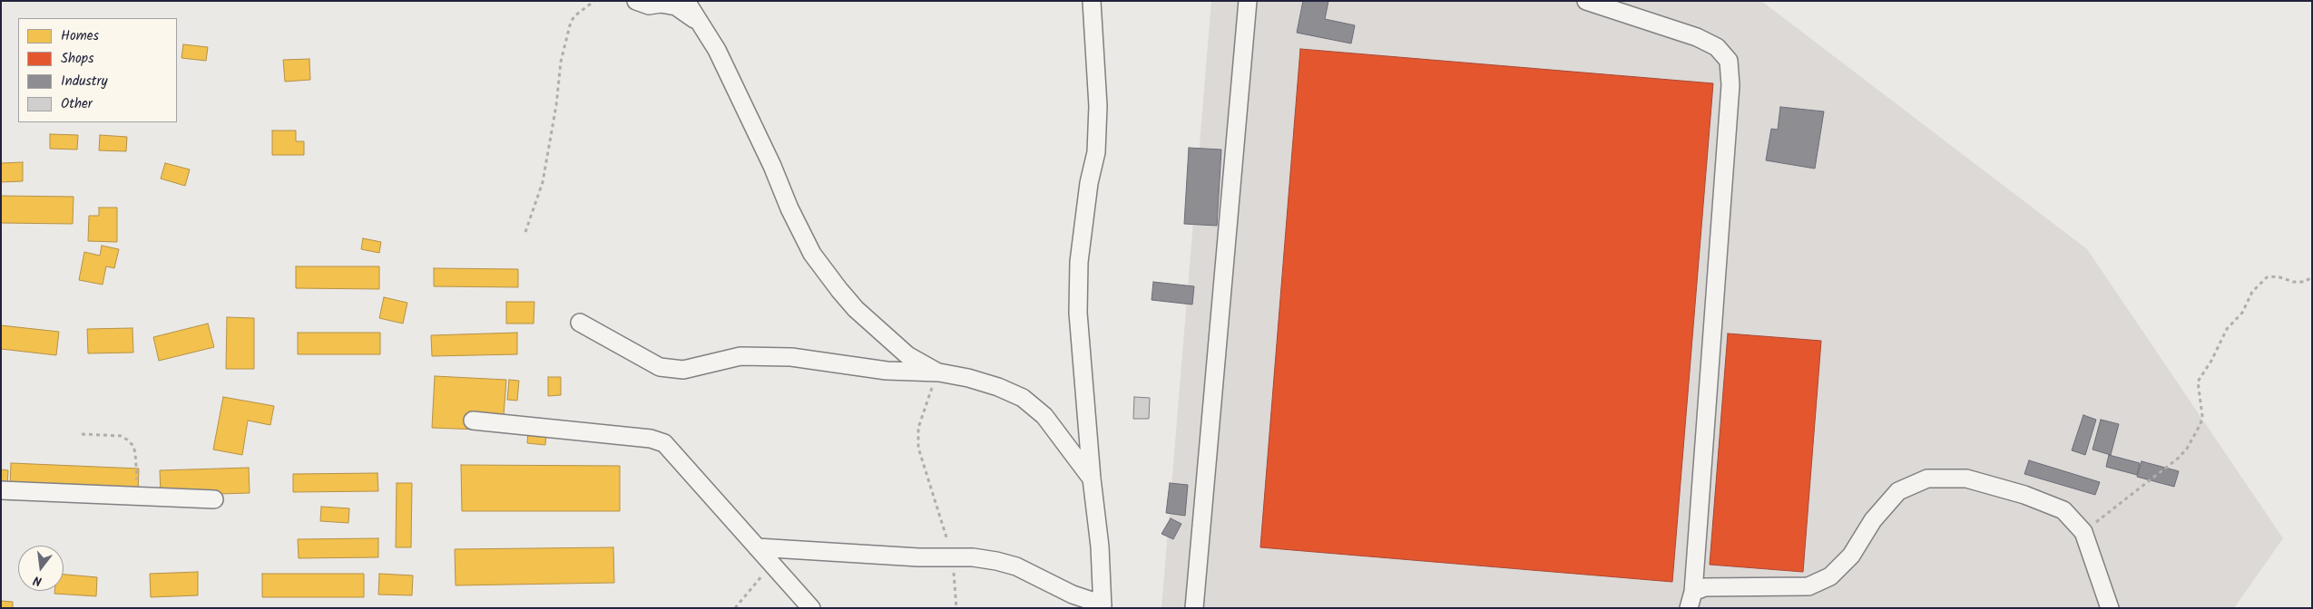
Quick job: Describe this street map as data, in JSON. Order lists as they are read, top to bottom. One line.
{"legend":["Homes","Shops","Industry","Other"],"north":"bottom"}
